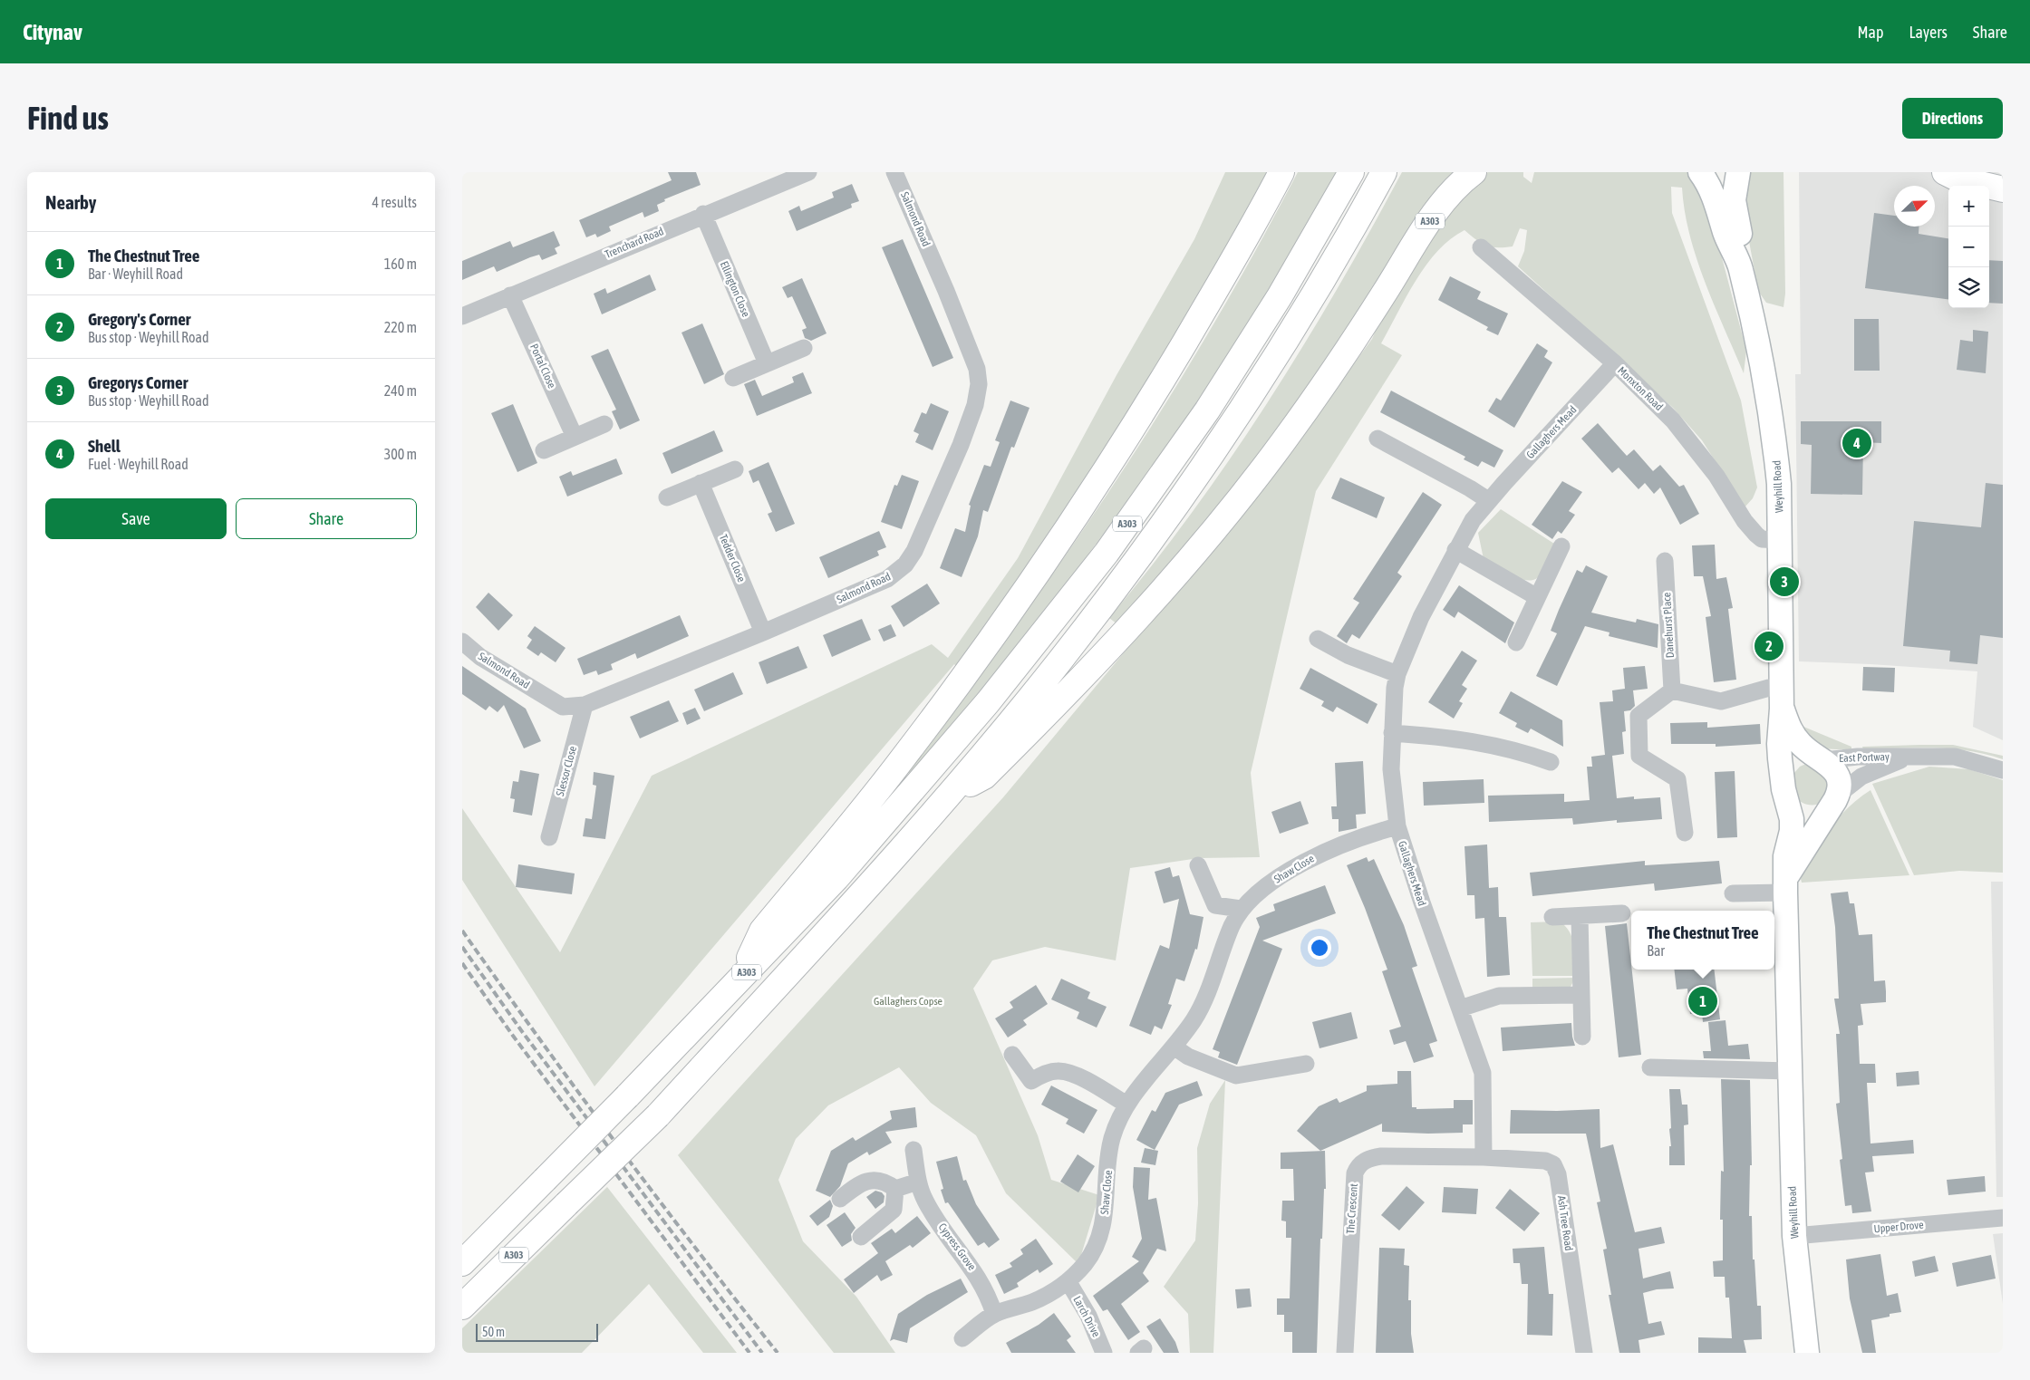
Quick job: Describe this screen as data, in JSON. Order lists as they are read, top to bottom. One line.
{"streets":{"main road":["A303","Weyhill Road"],"street":["Salmond Road","Trenchard Road","Ellington Close","Portal Close","Monxton Road","Gallaghers Mead","Tedder Close","Danehurst Place","East Portway","Slessor Close","Shaw Close","The Crescent","Ash Tree Road","Upper Drove","Cypress Grove","Larch Drive"]},"crossings":[["Salmond Road","Tedder Close"],["Salmond Road","Slessor Close"],["Trenchard Road","Ellington Close"],["Trenchard Road","Portal Close"],["Monxton Road","Gallaghers Mead"],["Monxton Road","Weyhill Road"],["Gallaghers Mead","Shaw Close"],["Gallaghers Mead","The Crescent"],["Gallaghers Mead","Ash Tree Road"],["Weyhill Road","East Portway"],["Weyhill Road","Upper Drove"],["Shaw Close","Cypress Grove"],["Shaw Close","Larch Drive"],["The Crescent","Ash Tree Road"]],"parks":["Gallaghers Copse"],"scale_bar":"50 m","north":"top right","page":{"header":"Citynav","nav":["Map","Layers","Share"],"buttons":["Directions",["Save","Share"]],"title":"Find us","heading":["Nearby","4 results"],"map_buttons":["+","−"],"list":[{"mark":"1","name":"The Chestnut Tree","note":"Bar · Weyhill Road","value":"160 m"},{"mark":"2","name":"Gregory's Corner","note":"Bus stop · Weyhill Road","value":"220 m"},{"mark":"3","name":"Gregorys Corner","note":"Bus stop · Weyhill Road","value":"240 m"},{"mark":"4","name":"Shell","note":"Fuel · Weyhill Road","value":"300 m"}],"pins":["4","3","2","1"],"popup":["The Chestnut Tree","Bar"],"scale":"50 m"}}
